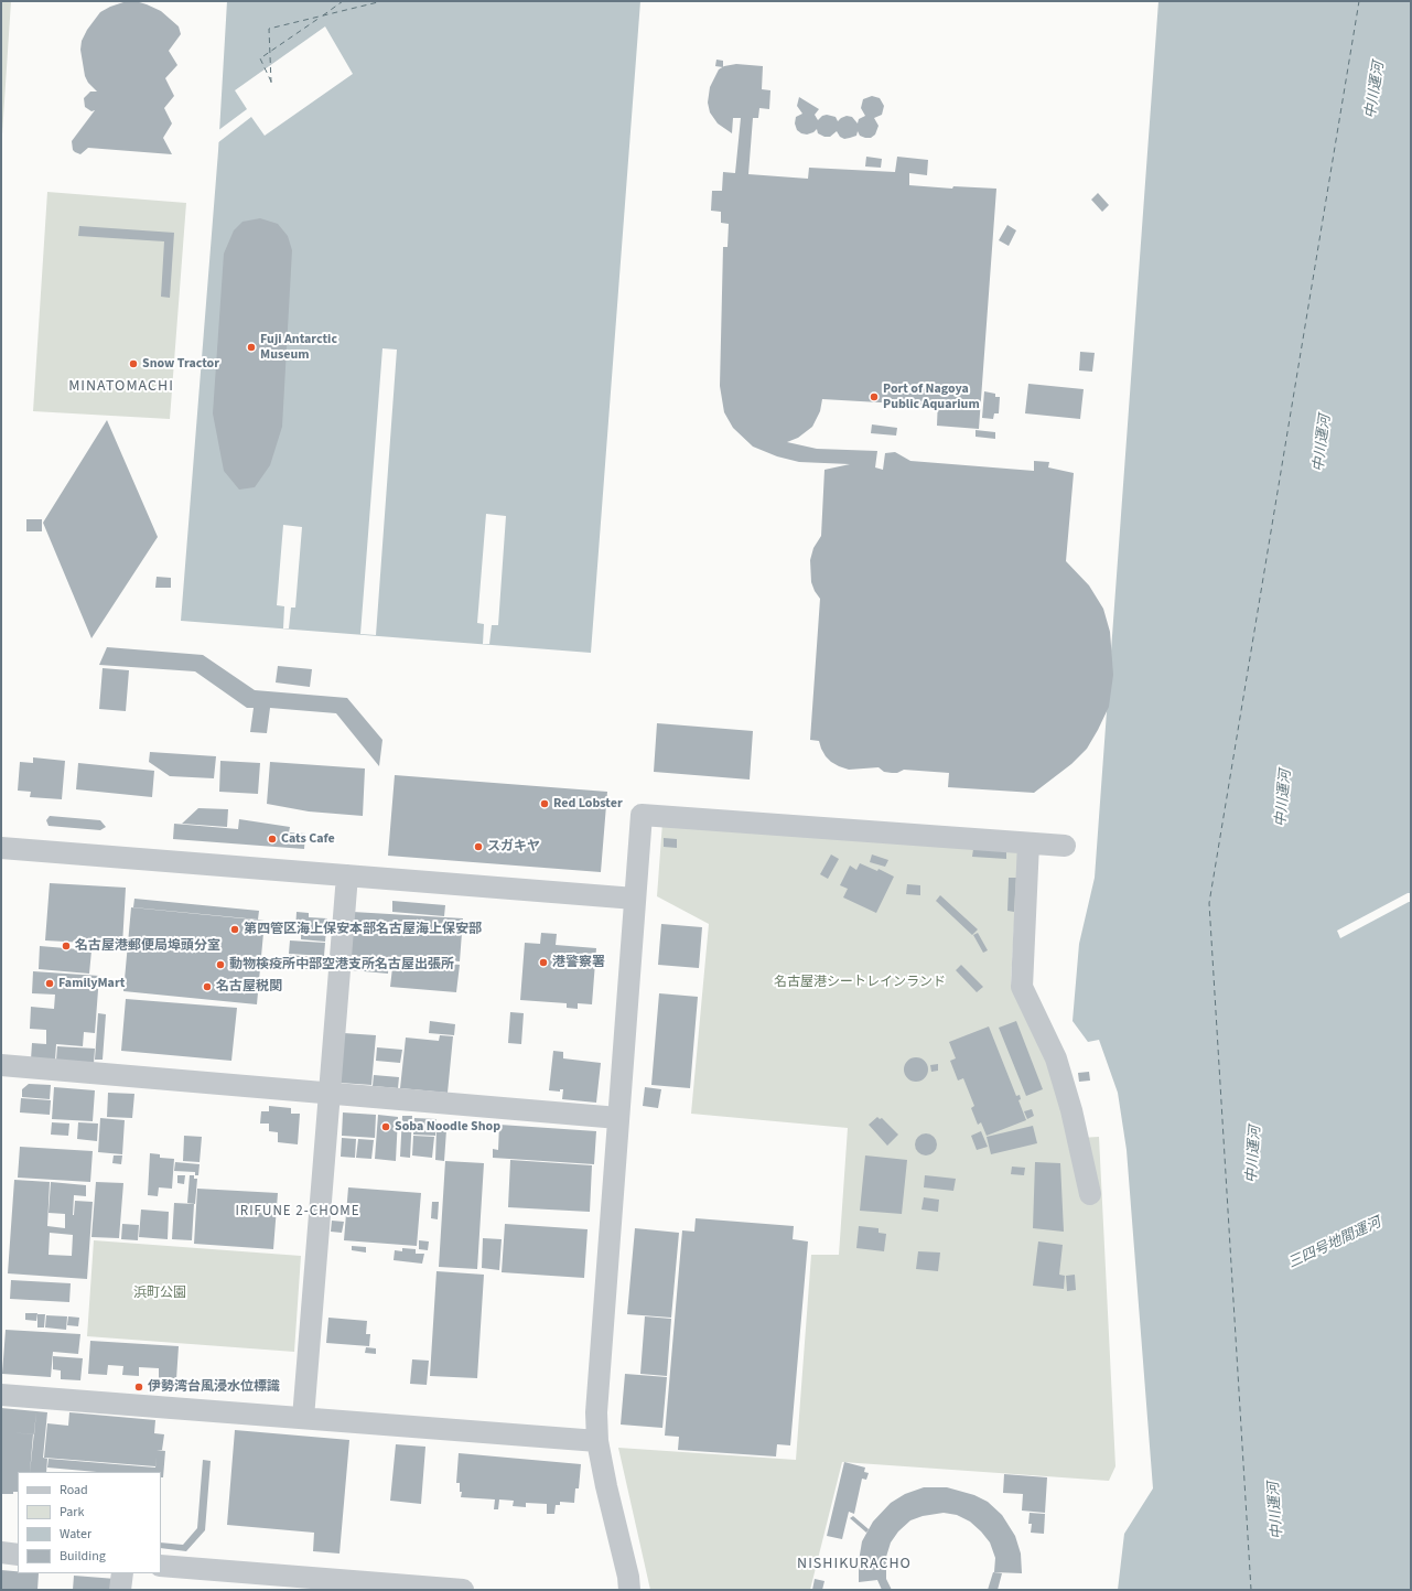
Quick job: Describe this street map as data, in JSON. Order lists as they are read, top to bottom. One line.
{"districts":["MINATOMACHI","IRIFUNE 2-CHOME","NISHIKURACHO"],"water":["中川運河","三四号地間運河"],"parks":["名古屋港シートレインランド","浜町公園"],"places":["Fuji Antarctic Museum","Snow Tractor","Port of Nagoya Public Aquarium","Red Lobster","Cats Cafe","スガキヤ","第四管区海上保安本部名古屋海上保安部","名古屋港郵便局埠頭分室","港警察署","動物検疫所中部空港支所名古屋出張所","FamilyMart","名古屋税関","Soba Noodle Shop","伊勢湾台風浸水位標識"],"legend":["Road","Park","Water","Building"]}
